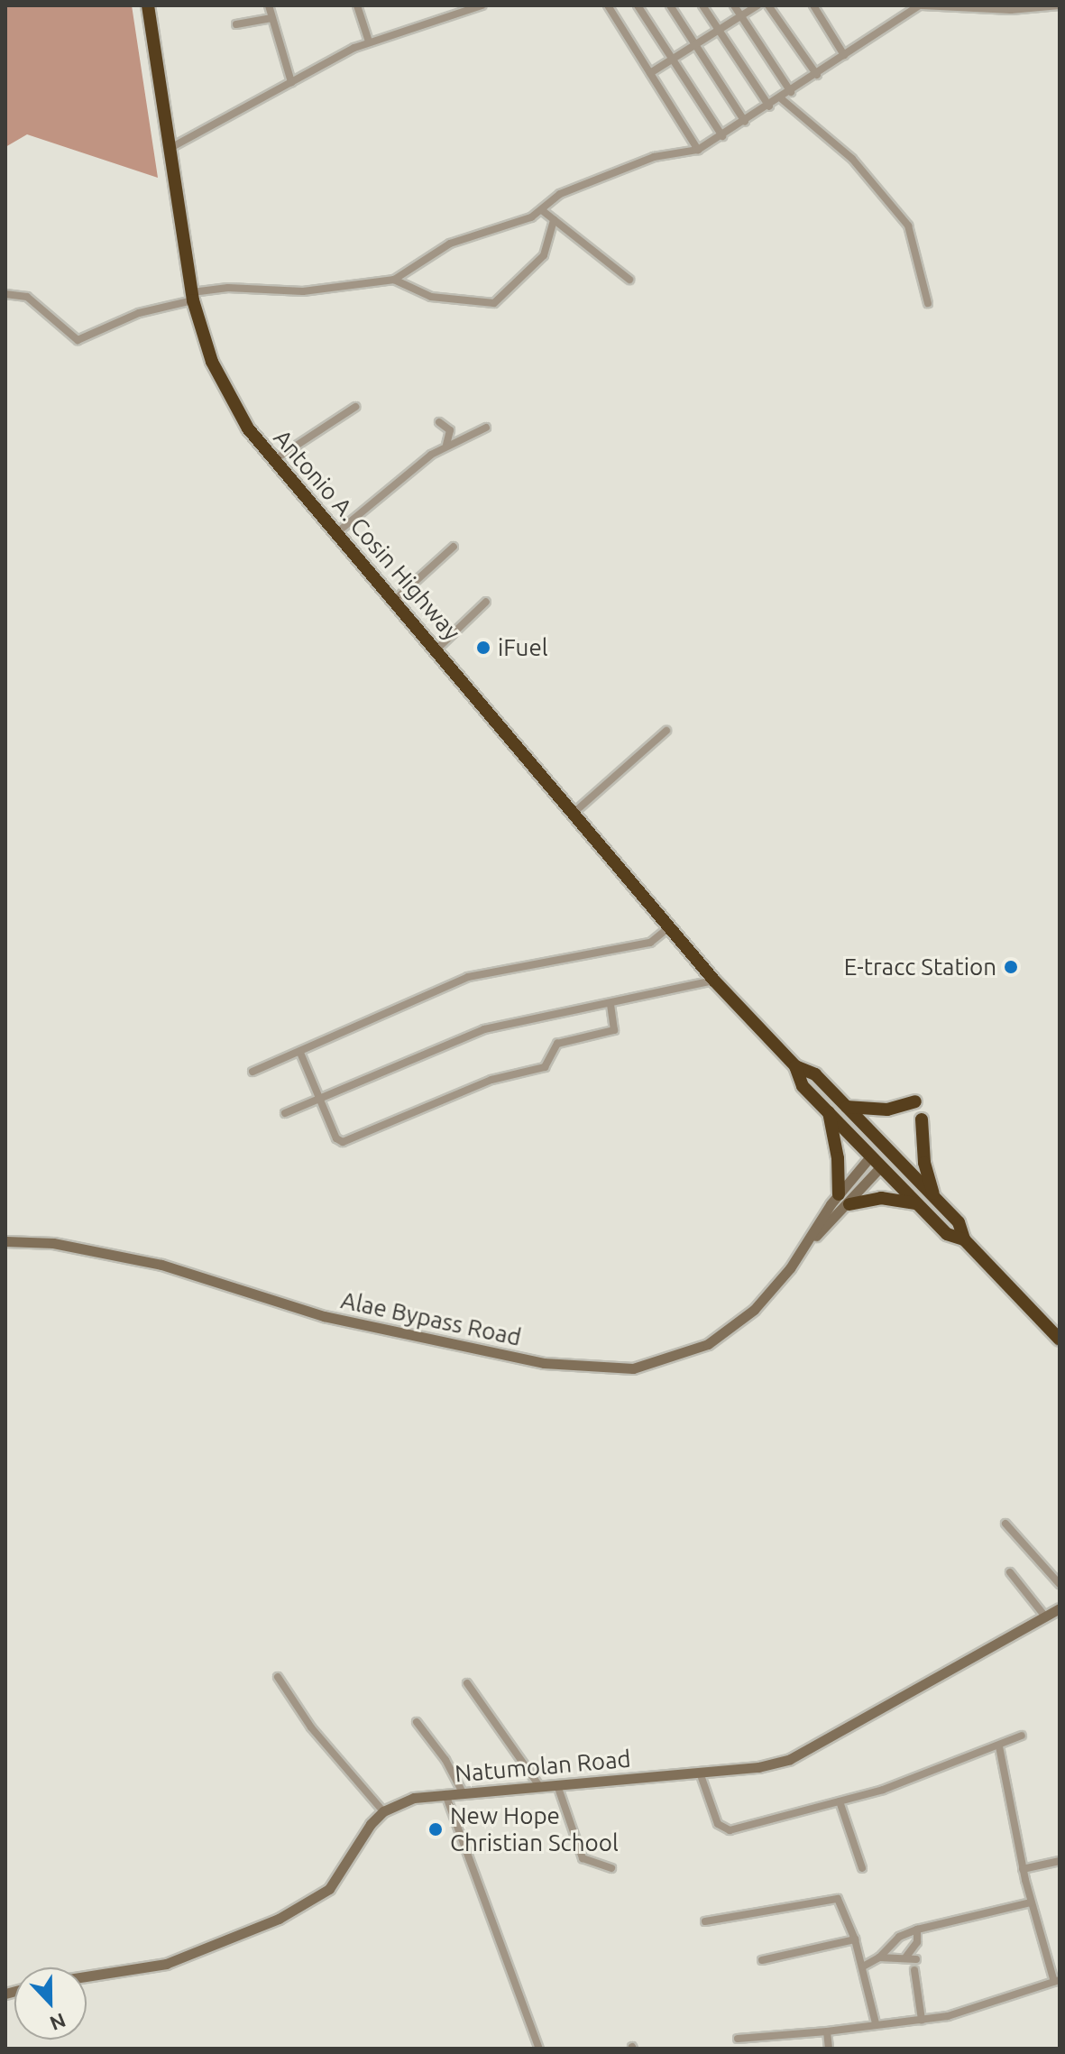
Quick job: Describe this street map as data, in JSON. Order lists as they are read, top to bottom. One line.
{"streets":{"highway":["Antonio A. Cosin Highway"],"street":["Alae Bypass Road","Natumolan Road"]},"crossings":[["Antonio A. Cosin Highway","Alae Bypass Road"]],"places":["iFuel","E-tracc Station","New Hope Christian School"],"north":"bottom"}
